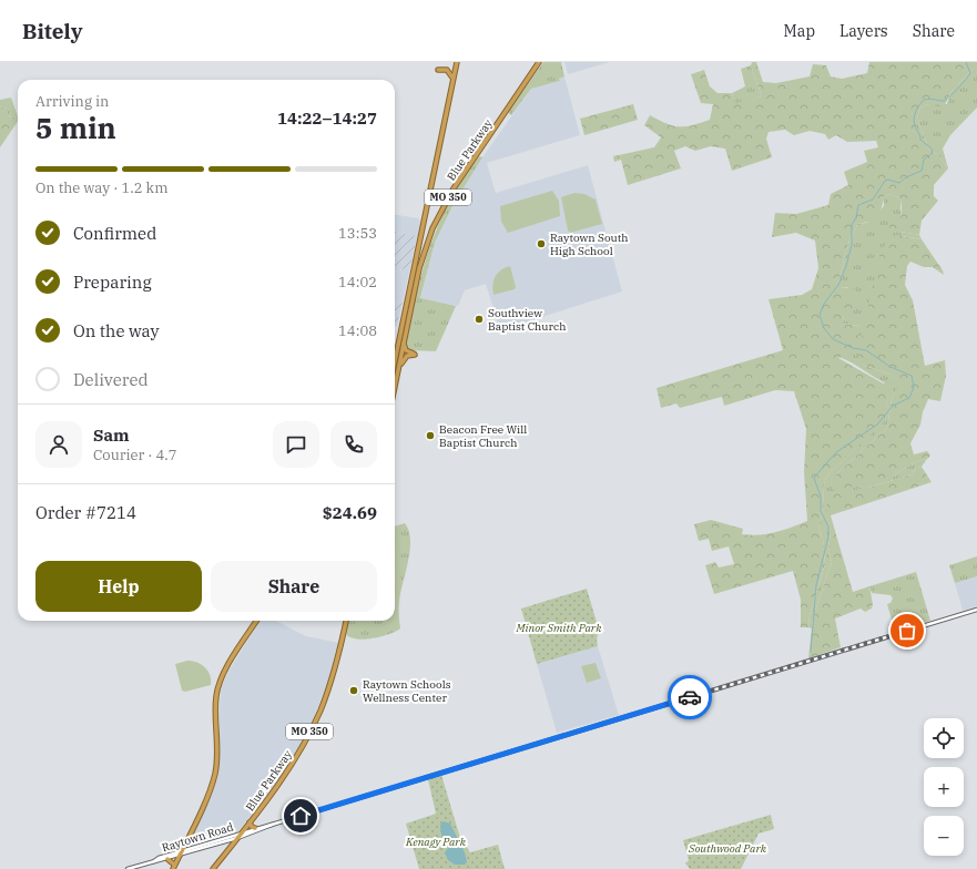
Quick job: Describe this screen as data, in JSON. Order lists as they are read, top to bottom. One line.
{"streets":{"highway":["Blue Parkway","MO 350"],"main road":["Raytown Road"]},"crossings":[["Blue Parkway","Raytown Road"]],"parks":["Minor Smith Park","Kenagy Park","Southwood Park"],"places":["Raytown South High School","Southview Baptist Church","Beacon Free Will Baptist Church","Raytown Schools Wellness Center"],"page":{"header":"Bitely","nav":["Map","Layers","Share"],"heading":["5 min","Arriving in","14:22–14:27"],"panel":["Sam","Courier · 4.7","Order #7214","$24.69"],"bar":"On the way · 1.2 km","list":[["Confirmed","13:53"],["Preparing","14:02"],["On the way","14:08"],"Delivered"],"buttons":["Help","Share"],"map_buttons":["+","−"]}}
